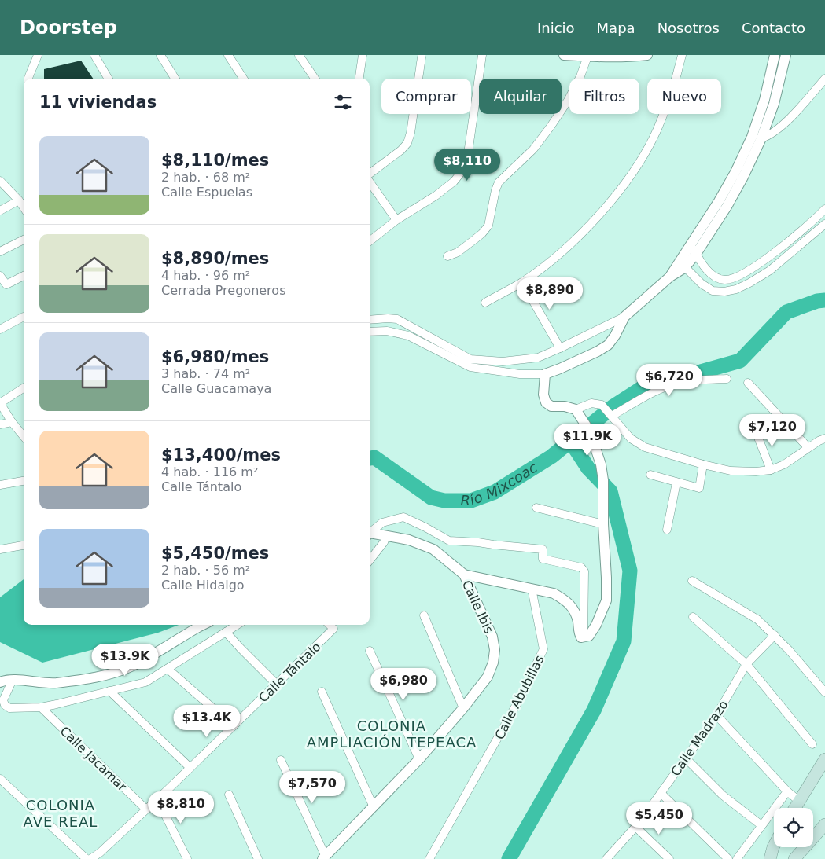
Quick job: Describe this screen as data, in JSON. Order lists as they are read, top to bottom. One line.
{"streets":{"street":["Calle Ibis","Calle Tántalo","Calle Abubillas","Calle Madrazo","Calle Jacamar"]},"crossings":[["Calle Tántalo","Calle Jacamar"]],"districts":["COLONIA AMPLIACIÓN TEPEACA","COLONIA AVE REAL"],"water":["Río Mixcoac"],"page":{"header":"Doorstep","nav":["Inicio","Mapa","Nosotros","Contacto"],"chip":["Comprar","Alquilar","Filtros","Nuevo"],"heading":"11 viviendas","list":[{"name":"$8,110/mes","note":"2 hab. · 68 m² · Calle Espuelas"},{"name":"$8,890/mes","note":"4 hab. · 96 m² · Cerrada Pregoneros"},{"name":"$6,980/mes","note":"3 hab. · 74 m² · Calle Guacamaya"},{"name":"$13,400/mes","note":"4 hab. · 116 m² · Calle Tántalo"},{"name":"$5,450/mes","note":"2 hab. · 56 m² · Calle Hidalgo"}],"price":["$8,110","$8,890","$6,720","$7,120","$11.9K","$13.9K","$6,980","$13.4K","$7,570","$8,810","$5,450"]}}
